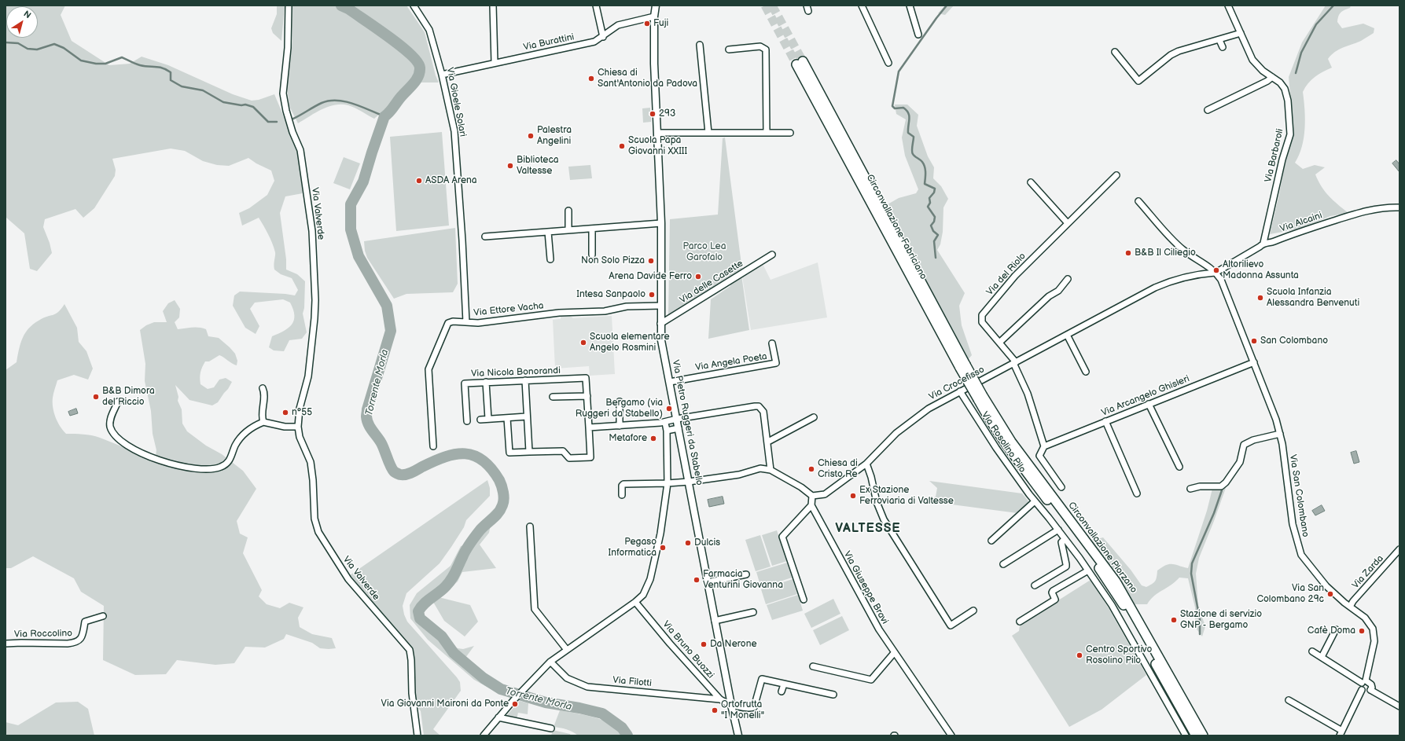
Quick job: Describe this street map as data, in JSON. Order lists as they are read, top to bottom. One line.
{"streets":{"highway":["Circonvallazione Fabriciano","Circonvallazione Plorzano"],"street":["Via Burattini","Via Gioele Solari","Via Barbaroli","Via Valverde","Via Alcaini","Via del Riolo","Via delle Casette","Via Ettore Vacha","Via Angela Poeta","Via Nicola Bonorandi","Via Crocefisso","Via Arcangelo Ghisleri","Via Pietro Ruggeri da Stabello","Via Rosolino Pilo","Via San Colombano","Via Zarda","Via Giuseppe Bravi","Via Roccolino","Via Bruno Buozzi","Via Filotti"]},"crossings":[["Via Burattini","Via Gioele Solari"],["Via Burattini","Via Pietro Ruggeri da Stabello"],["Via Gioele Solari","Via Ettore Vacha"],["Via Barbaroli","Via Alcaini"],["Via Alcaini","Via Crocefisso"],["Via Alcaini","Via San Colombano"],["Circonvallazione Fabriciano","Circonvallazione Plorzano"],["Via del Riolo","Via Crocefisso"],["Via delle Casette","Via Pietro Ruggeri da Stabello"],["Via Ettore Vacha","Via Pietro Ruggeri da Stabello"],["Via Angela Poeta","Via Pietro Ruggeri da Stabello"],["Via Crocefisso","Via Rosolino Pilo"],["Via Crocefisso","Via San Colombano"],["Via Arcangelo Ghisleri","Via San Colombano"],["Via Pietro Ruggeri da Stabello","Via Bruno Buozzi"],["Via San Colombano","Via Zarda"],["Via Bruno Buozzi","Via Filotti"]],"districts":["VALTESSE"],"water":["Torrente Morla"],"parks":["Parco Lea Garofalo"],"places":["Fuji","Chiesa di Sant'Antonio da Padova","293","Palestra Angelini","Scuola Papa Giovanni XXIII","Biblioteca Valtesse","ASDA Arena","B&B Il Ciliegio","Non Solo Pizza","Altorilievo Madonna Assunta","Arena Davide Ferro","Intesa Sanpaolo","Scuola Infanzia Alessandra Benvenuti","San Colombano","Scuola elementare Angelo Rosmini","B&B Dimora del Riccio","Bergamo (via Ruggeri da Stabello)","n°55","Metafore","Chiesa di Cristo Re","Ex Stazione Ferroviaria di Valtesse","Dulcis","Pegaso Informatica","Farmacia Venturini Giovanna","Via San Colombano 29c","Stazione di servizio GNP - Bergamo","Cafè Doma","Da Nerone","Centro Sportivo Rosolino Pilo","Via Giovanni Maironi da Ponte","Ortofrutta \"I Monelli\""],"north":"top right"}
